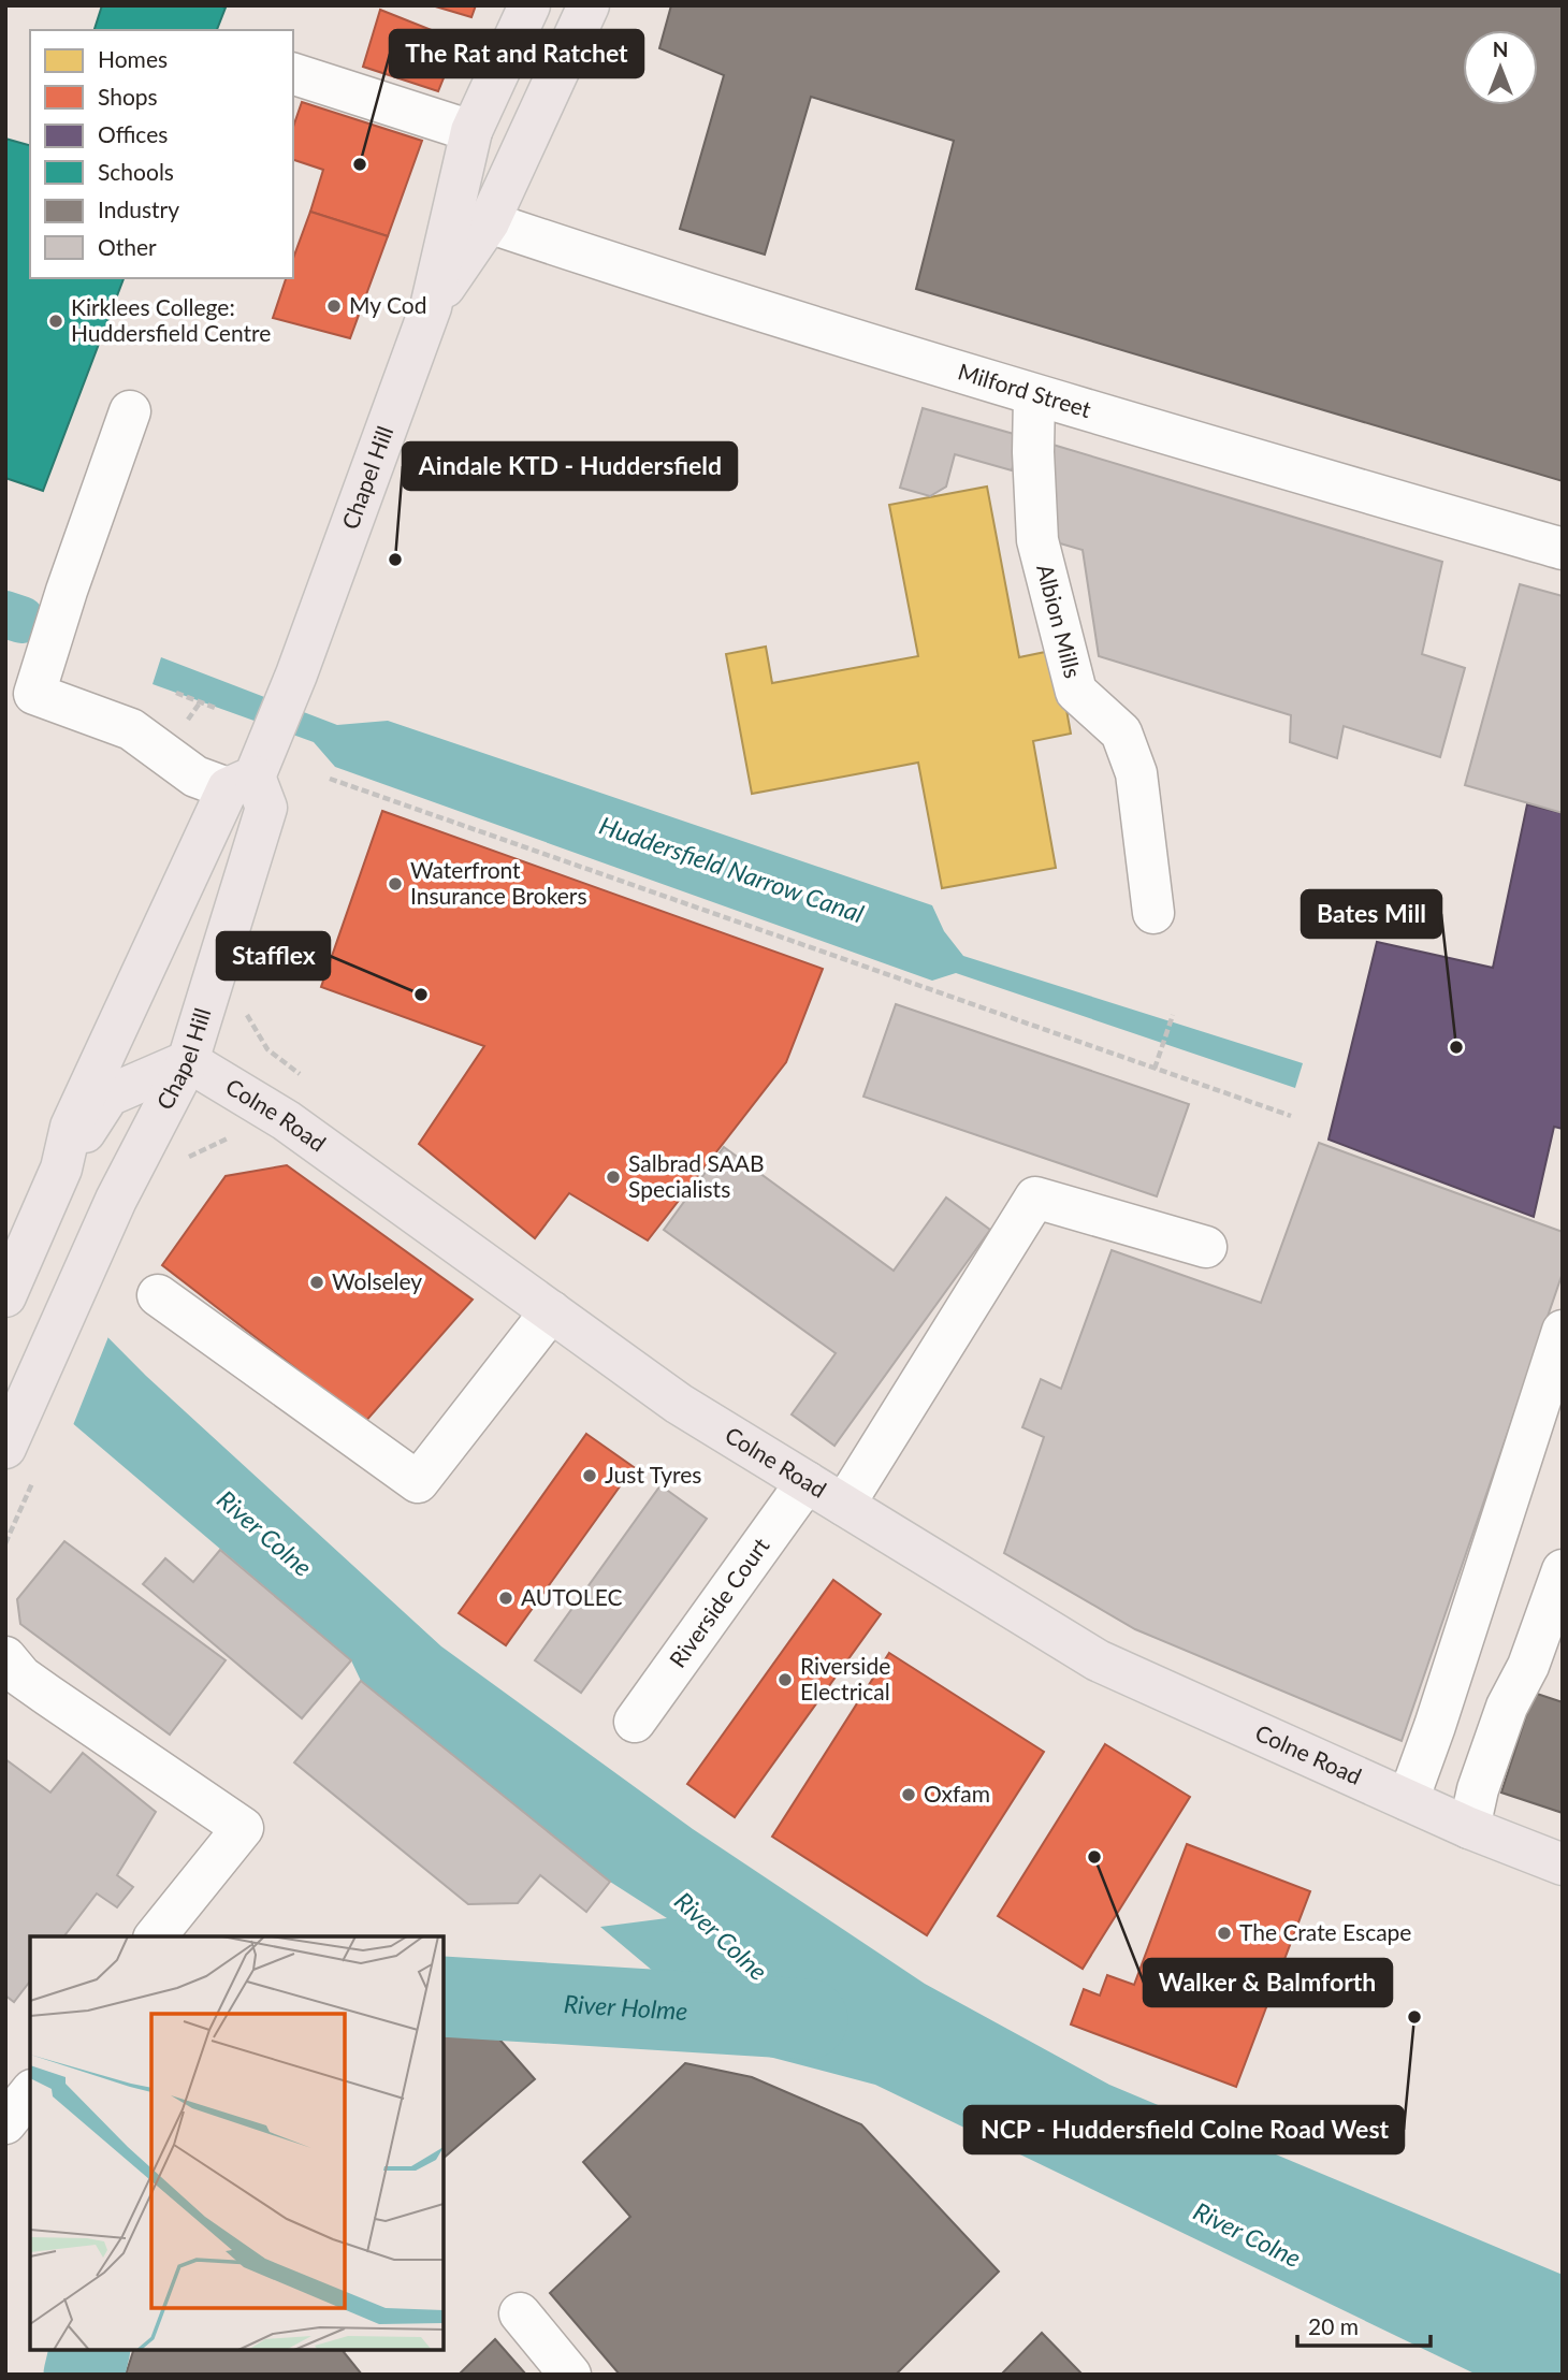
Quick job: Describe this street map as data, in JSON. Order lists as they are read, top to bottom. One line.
{"streets":{"main road":["Chapel Hill","Colne Road"],"street":["Milford Street","Albion Mills","Riverside Court"]},"crossings":[["Milford Street","Chapel Hill"],["Milford Street","Albion Mills"],["Chapel Hill","Colne Road"],["Colne Road","Riverside Court"]],"water":["Huddersfield Narrow Canal","River Colne","River Holme"],"places":["The Rat and Ratchet","My Cod","Kirklees College: Huddersfield Centre","Aindale KTD - Huddersfield","Waterfront Insurance Brokers","Stafflex","Bates Mill","Salbrad SAAB Specialists","Wolseley","Just Tyres","AUTOLEC","Riverside Electrical","Oxfam","Walker & Balmforth","The Crate Escape","NCP - Huddersfield Colne Road West"],"legend":["Homes","Shops","Offices","Schools","Industry","Other"],"scale_bar":"20 m","north":"top"}
